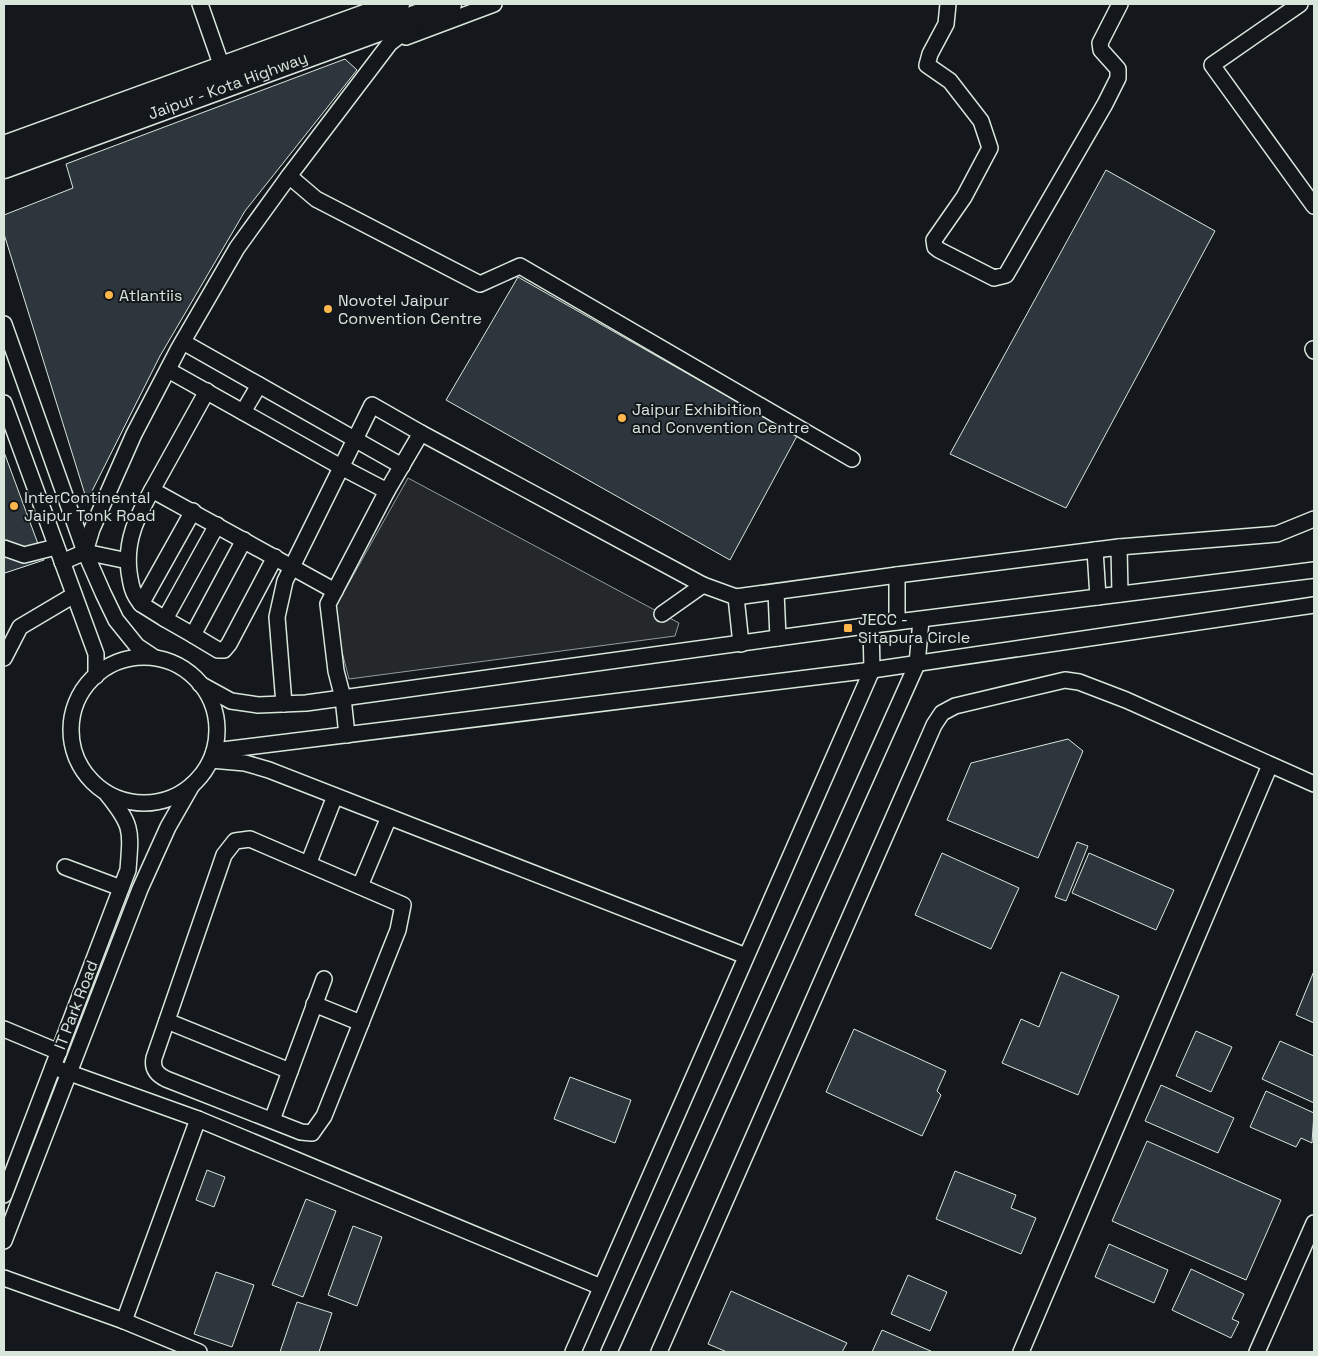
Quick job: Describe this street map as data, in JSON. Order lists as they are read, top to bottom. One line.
{"streets":{"highway":["Jaipur - Kota Highway"],"street":["IT Park Road"]},"places":{"other":["Atlantiis","Novotel Jaipur Convention Centre","Jaipur Exhibition and Convention Centre","InterContinental Jaipur Tonk Road"],"transit":["JECC - Sitapura Circle"]}}
